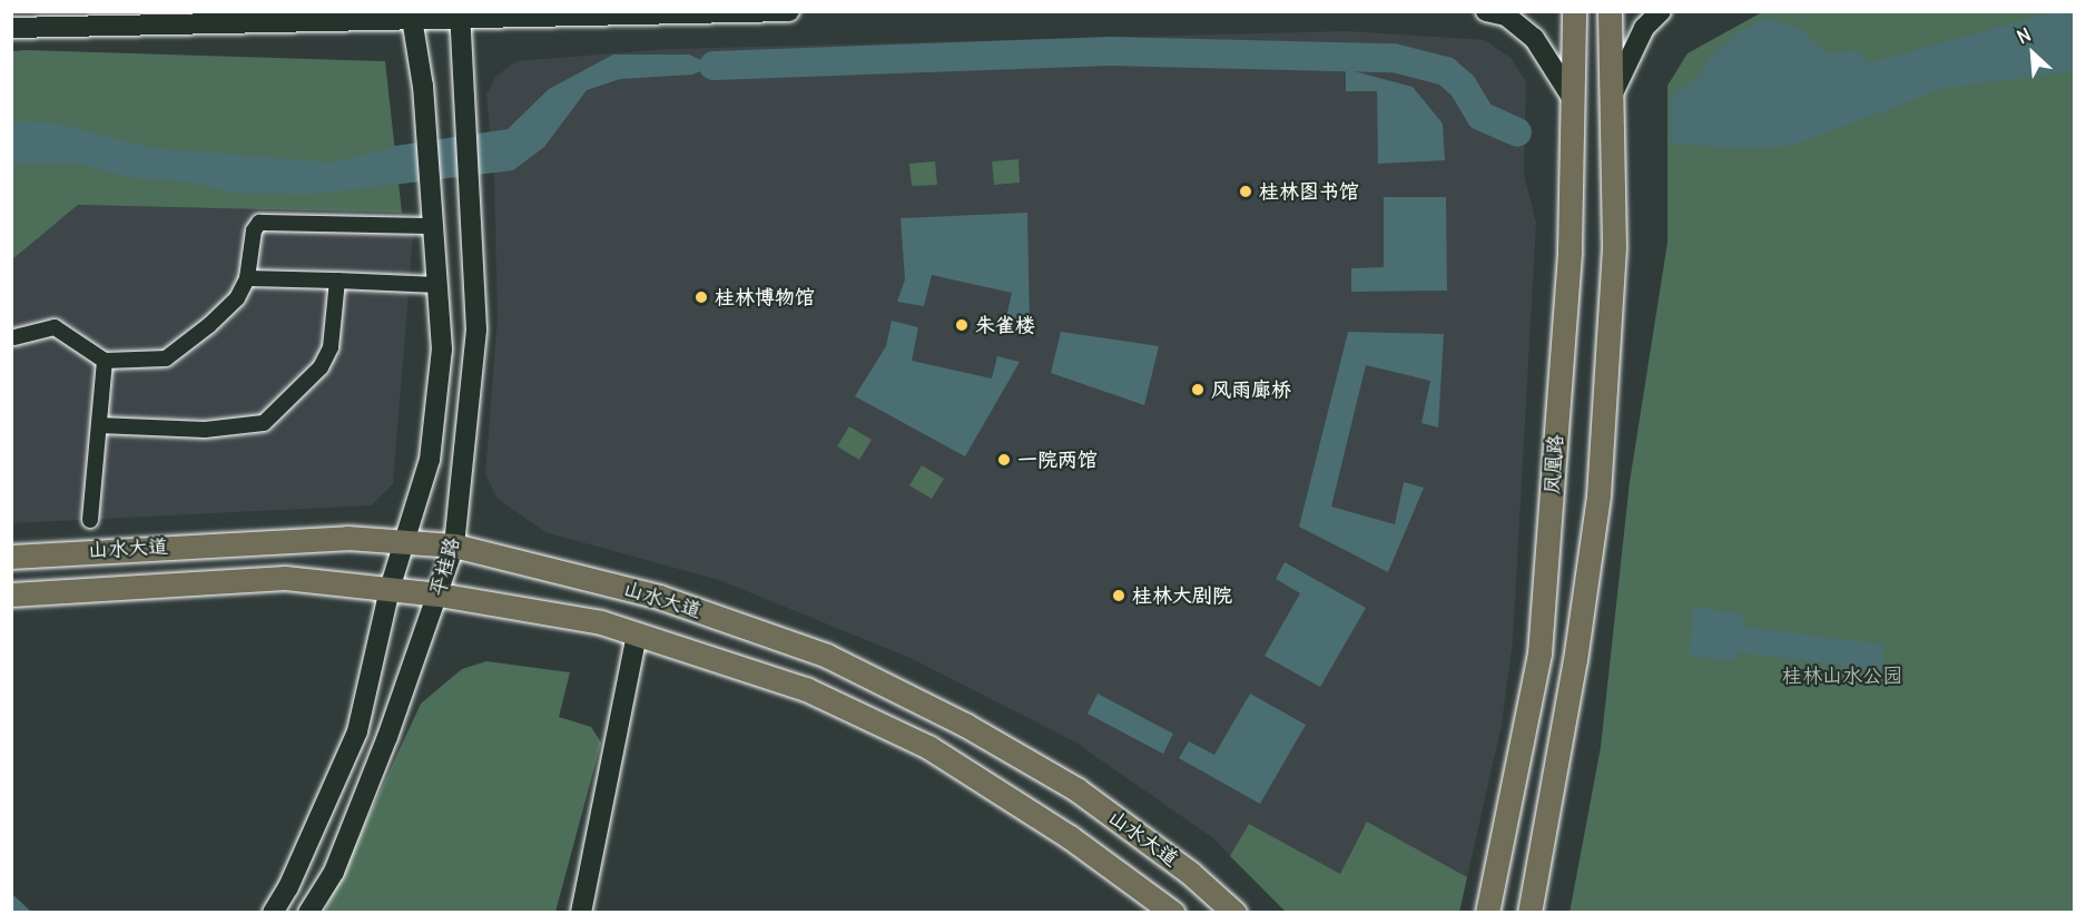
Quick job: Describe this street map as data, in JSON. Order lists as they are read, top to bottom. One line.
{"streets":{"main road":["凤凰路","山水大道","平桂路"]},"crossings":[["山水大道","平桂路"]],"parks":["桂林山水公园"],"places":["桂林图书馆","桂林博物馆","朱雀楼","风雨廊桥","一院两馆","桂林大剧院"],"north":"top left"}
